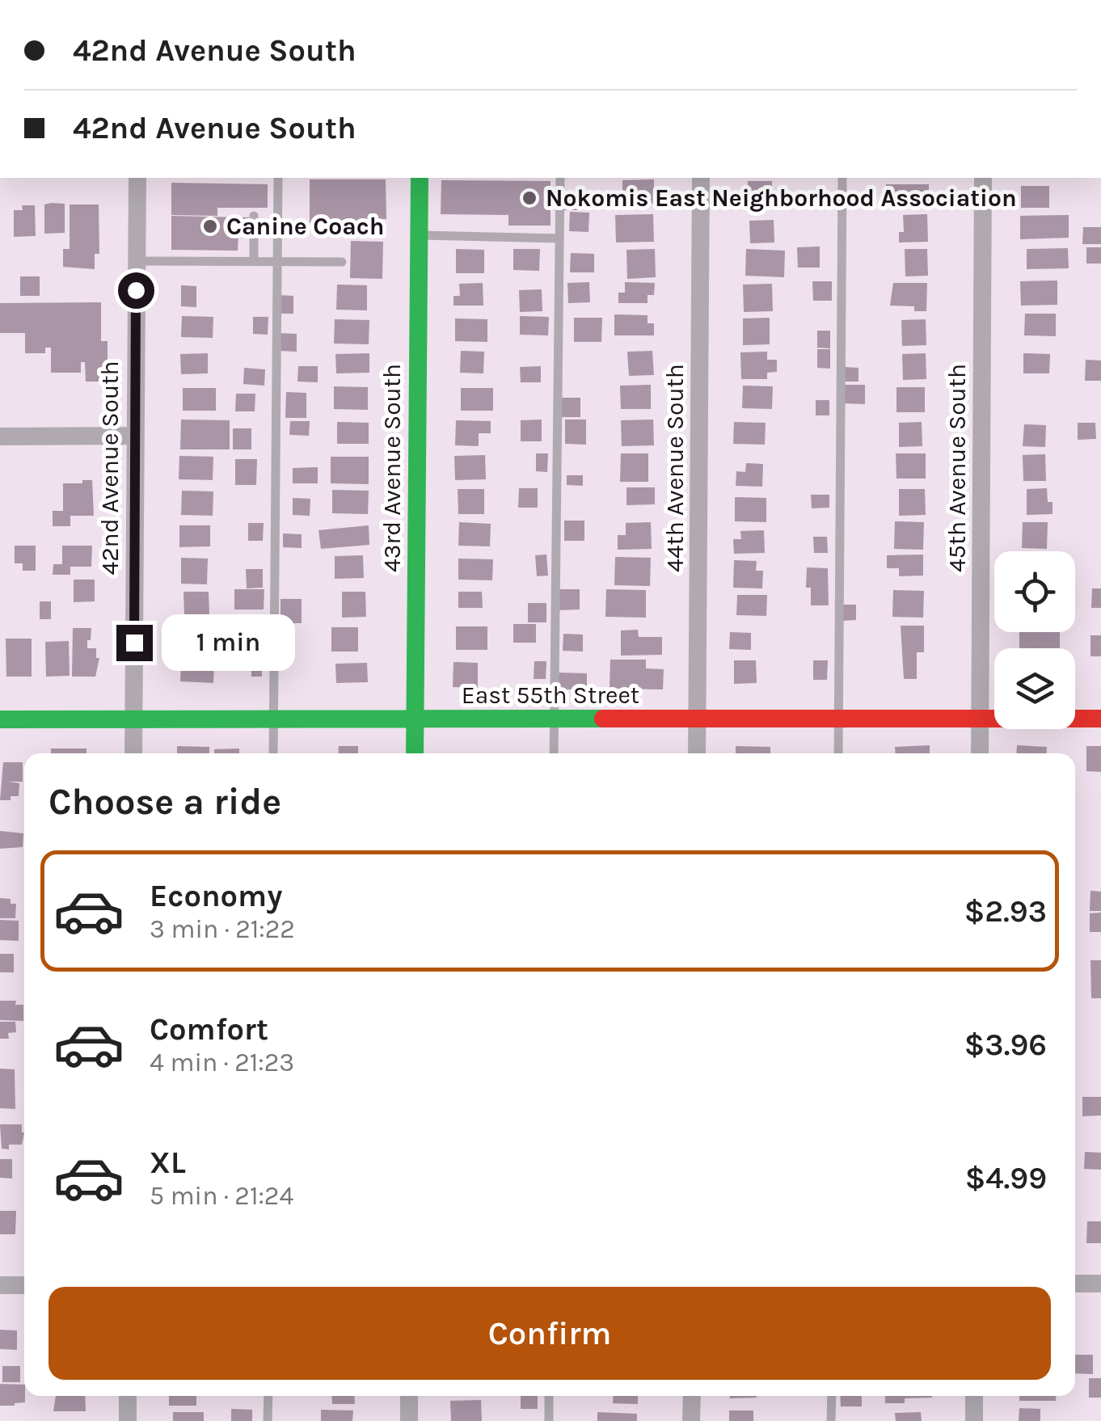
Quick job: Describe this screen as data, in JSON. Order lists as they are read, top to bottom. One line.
{"streets":{"street":["42nd Avenue South","43rd Avenue South","44th Avenue South","45th Avenue South","East 55th Street"]},"crossings":[["42nd Avenue South","East 55th Street"],["43rd Avenue South","East 55th Street"],["44th Avenue South","East 55th Street"],["45th Avenue South","East 55th Street"]],"places":["Nokomis East Neighborhood Association","Canine Coach"],"page":{"banner":["42nd Avenue South","42nd Avenue South"],"bubble":"1 min","heading":"Choose a ride","list":[{"name":"Economy","note":"3 min · 21:22","value":"$2.93"},{"name":"Comfort","note":"4 min · 21:23","value":"$3.96"},{"name":"XL","note":"5 min · 21:24","value":"$4.99"}],"buttons":"Confirm"}}
